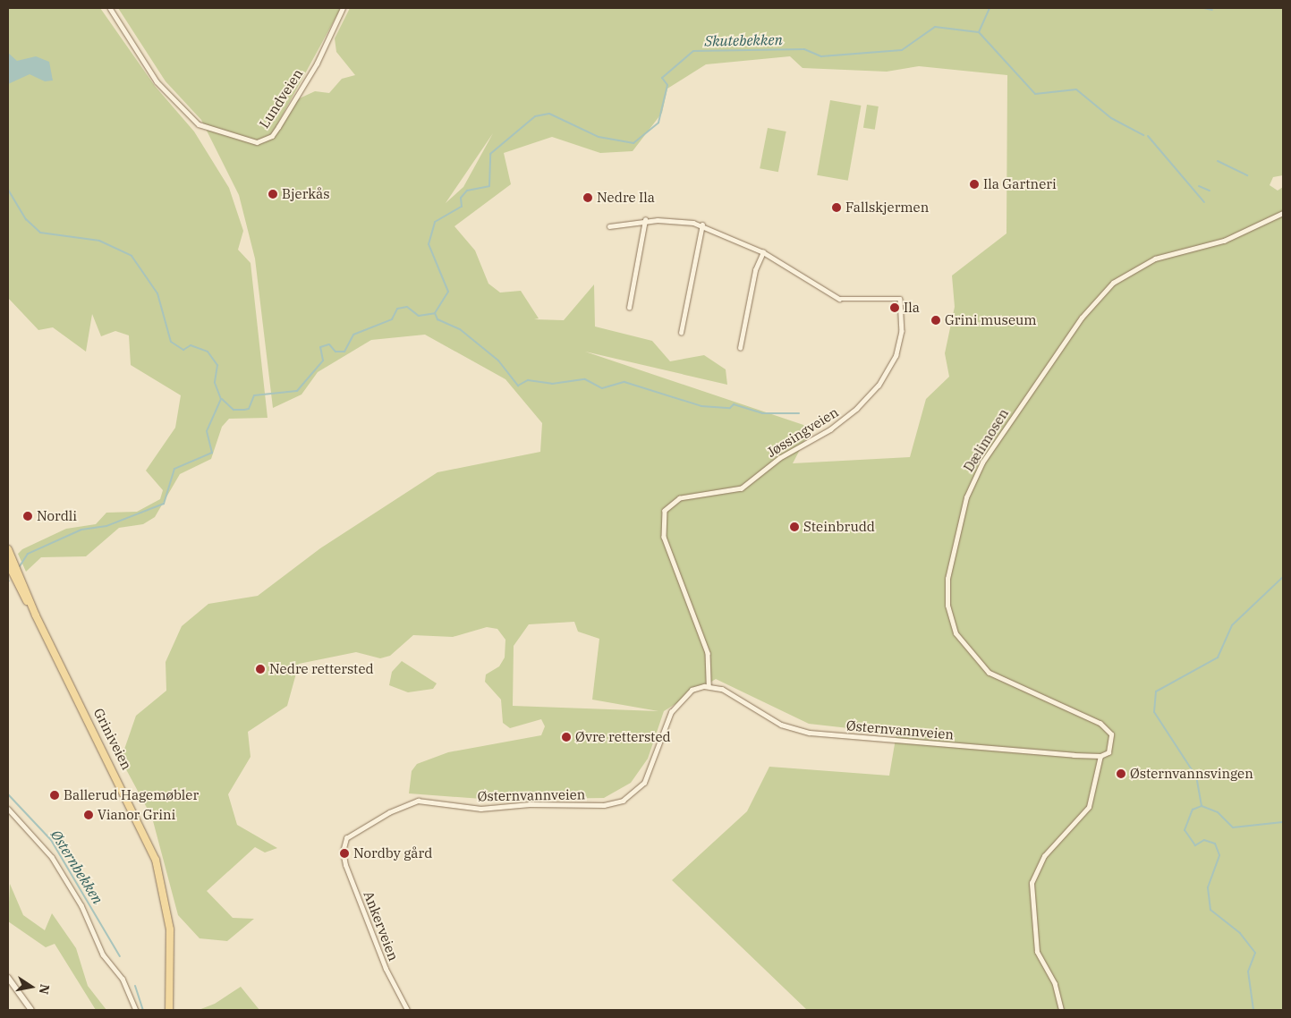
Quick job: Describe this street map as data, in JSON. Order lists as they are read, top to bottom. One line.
{"streets":{"main road":["Griniveien"],"street":["Lundveien","Jøssingveien","Dælimosen","Østernvannveien","Ankerveien"]},"crossings":[["Jøssingveien","Østernvannveien"],["Dælimosen","Østernvannveien"],["Østernvannveien","Ankerveien"]],"water":["Skutebekken","Østernbekken"],"places":["Ila Gartneri","Bjerkås","Nedre Ila","Fallskjermen","Ila","Grini museum","Nordli","Steinbrudd","Nedre rettersted","Øvre rettersted","Østernvannsvingen","Ballerud Hagemøbler","Vianor Grini","Nordby gård"],"north":"right"}
